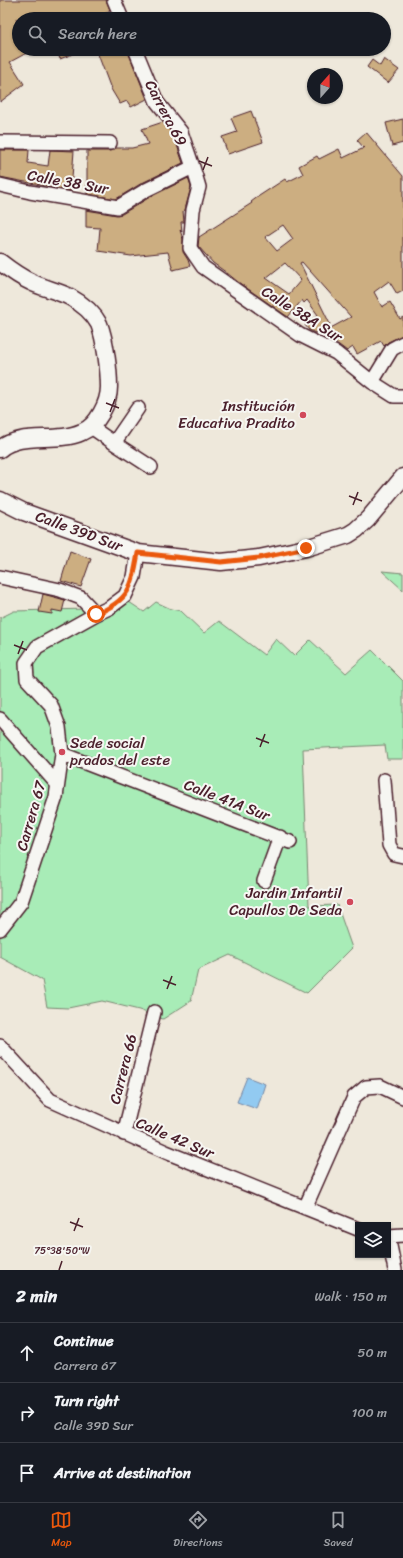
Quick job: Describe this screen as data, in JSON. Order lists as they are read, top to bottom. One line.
{"streets":{"main road":["Calle 39D Sur"],"street":["Carrera 69","Calle 38 Sur","Calle 38A Sur","Calle 41A Sur","Carrera 67","Carrera 66","Calle 42 Sur"]},"crossings":[["Carrera 69","Calle 38 Sur"],["Carrera 69","Calle 38A Sur"],["Calle 39D Sur","Carrera 67"],["Calle 41A Sur","Carrera 67"],["Carrera 66","Calle 42 Sur"]],"places":["Institución Educativa Pradito","Sede social prados del este","Jardin Infantil Capullos De Seda"],"north":"top","page":{"search":"Search here","heading":["2 min","Walk · 150 m"],"list":[["Continue","Carrera 67","50 m"],["Turn right","Calle 39D Sur","100 m"],"Arrive at destination"],"nav":["Map","Directions","Saved"]},"coordinates":["75°38'50\"W"]}
